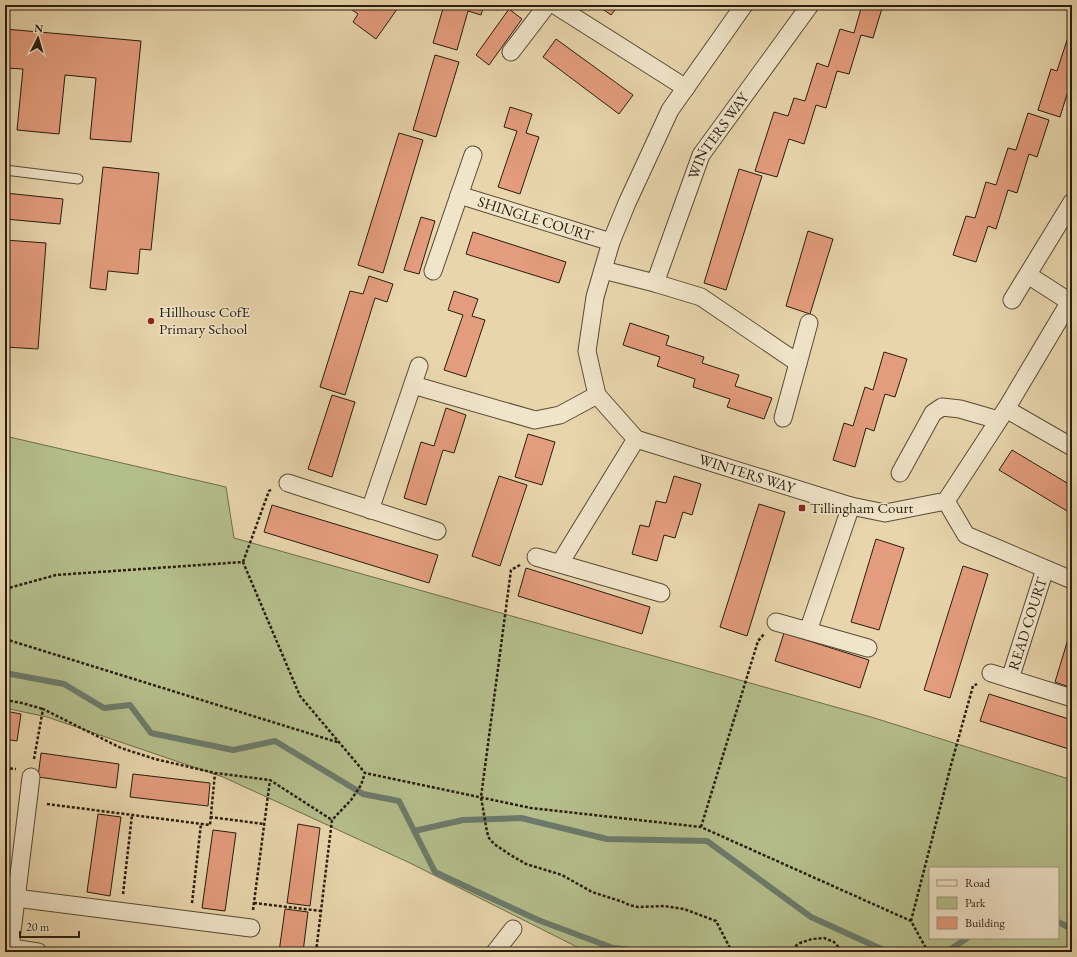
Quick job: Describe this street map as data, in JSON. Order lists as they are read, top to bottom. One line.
{"streets":{"street":["WINTERS WAY","SHINGLE COURT","READ COURT"]},"places":{"other":["Hillhouse CofE Primary School"],"transit":["Tillingham Court"]},"legend":["Road","Park","Building"],"scale_bar":"20 m","north":"top"}
